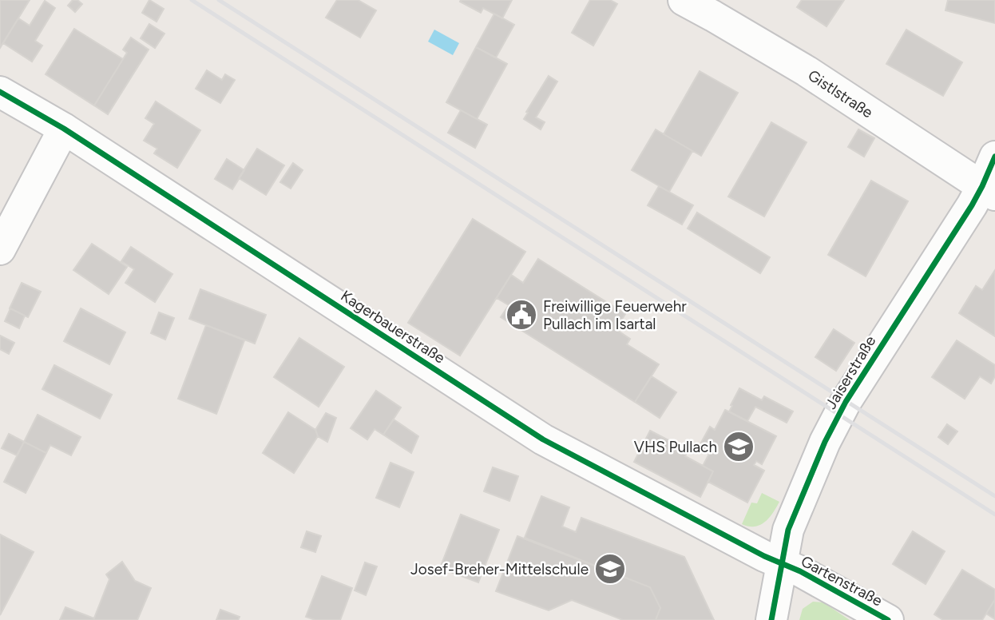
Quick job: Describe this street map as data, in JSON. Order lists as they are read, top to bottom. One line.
{"streets":{"street":["Gistlstraße","Kagerbauerstraße","Jaiserstraße","Gartenstraße"]},"crossings":[["Gistlstraße","Jaiserstraße"],["Kagerbauerstraße","Jaiserstraße"],["Kagerbauerstraße","Gartenstraße"],["Jaiserstraße","Gartenstraße"]],"places":{"public building":["Freiwillige Feuerwehr Pullach im Isartal"],"school or university":["VHS Pullach","Josef-Breher-Mittelschule"]}}
